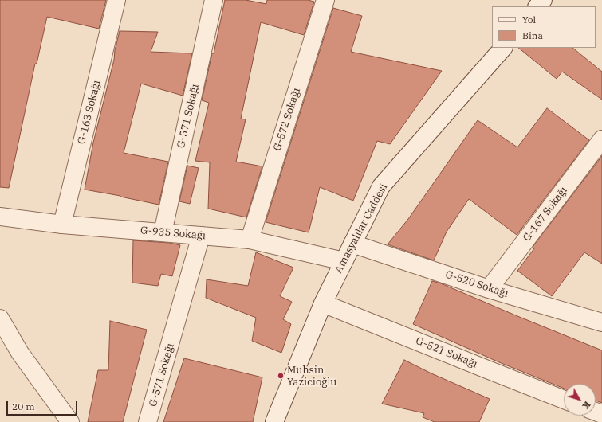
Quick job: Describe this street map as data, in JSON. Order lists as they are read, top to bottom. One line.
{"streets":{"street":["G-163 Sokağı","G-571 Sokağı","G-572 Sokağı","G-167 Sokağı","Amasyalılar Caddesi","G-935 Sokağı","G-520 Sokağı","G-521 Sokağı"]},"crossings":[["G-163 Sokağı","G-935 Sokağı"],["G-571 Sokağı","G-935 Sokağı"],["G-572 Sokağı","G-935 Sokağı"],["G-167 Sokağı","G-520 Sokağı"],["Amasyalılar Caddesi","G-935 Sokağı"],["Amasyalılar Caddesi","G-520 Sokağı"],["Amasyalılar Caddesi","G-521 Sokağı"]],"places":["Muhsin Yazicioğlu"],"legend":["Yol","Bina"],"scale_bar":"20 m","north":"bottom right"}
